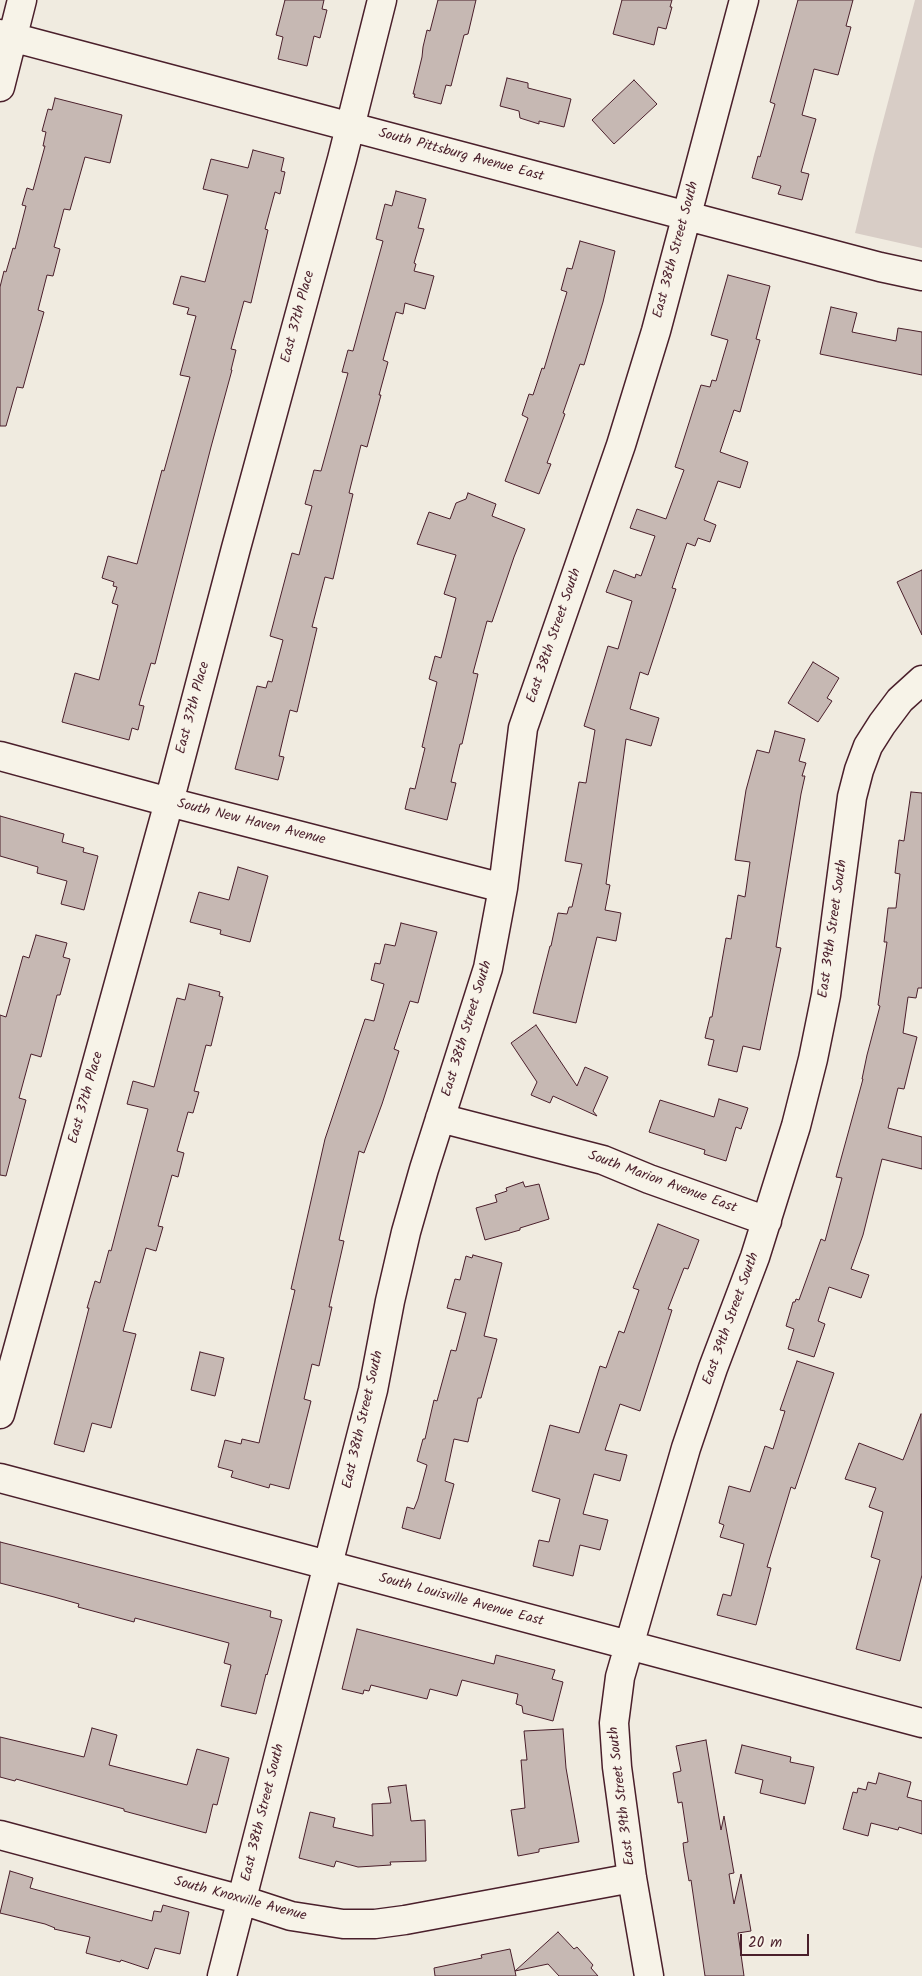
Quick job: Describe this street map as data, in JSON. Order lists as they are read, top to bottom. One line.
{"streets":{"street":["South Pittsburg Avenue East","East 38th Street South","East 37th Place","South New Haven Avenue","East 39th Street South","South Marion Avenue East","South Louisville Avenue East","South Knoxville Avenue"]},"crossings":[["South Pittsburg Avenue East","East 38th Street South"],["South Pittsburg Avenue East","East 37th Place"],["East 38th Street South","South New Haven Avenue"],["East 38th Street South","South Marion Avenue East"],["East 38th Street South","South Louisville Avenue East"],["East 38th Street South","South Knoxville Avenue"],["East 37th Place","South New Haven Avenue"],["East 39th Street South","South Marion Avenue East"],["East 39th Street South","South Louisville Avenue East"],["East 39th Street South","South Knoxville Avenue"]],"scale_bar":"20 m"}
